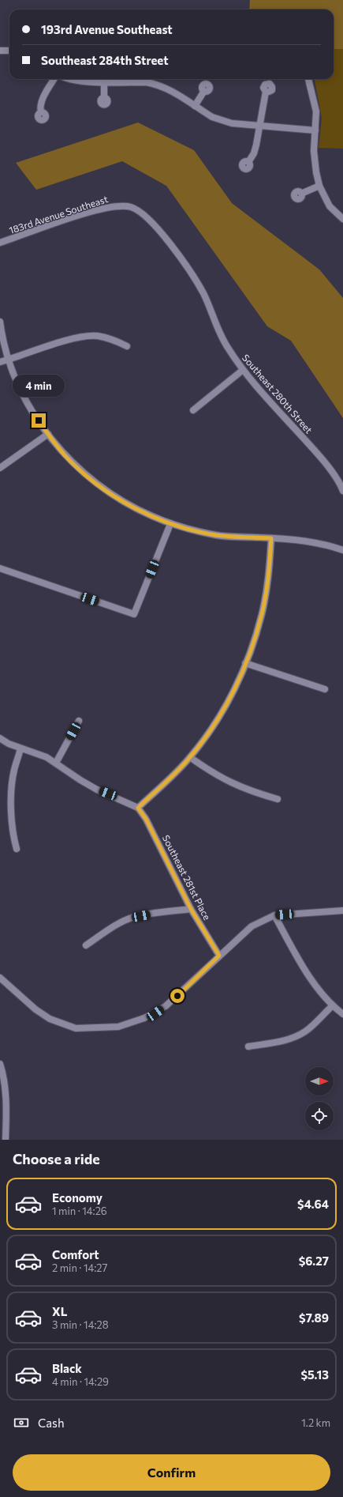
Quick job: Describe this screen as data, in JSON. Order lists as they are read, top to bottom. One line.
{"streets":{"street":["183rd Avenue Southeast","Southeast 280th Street","Southeast 281st Place"]},"crossings":[["183rd Avenue Southeast","Southeast 280th Street"]],"north":"right","page":{"banner":["193rd Avenue Southeast","Southeast 284th Street"],"bubble":"4 min","heading":"Choose a ride","list":[{"name":"Economy","note":"1 min · 14:26","value":"$4.64"},{"name":"Comfort","note":"2 min · 14:27","value":"$6.27"},{"name":"XL","note":"3 min · 14:28","value":"$7.89"},{"name":"Black","note":"4 min · 14:29","value":"$5.13"}],"pay":["Cash","1.2 km"],"buttons":"Confirm"}}
